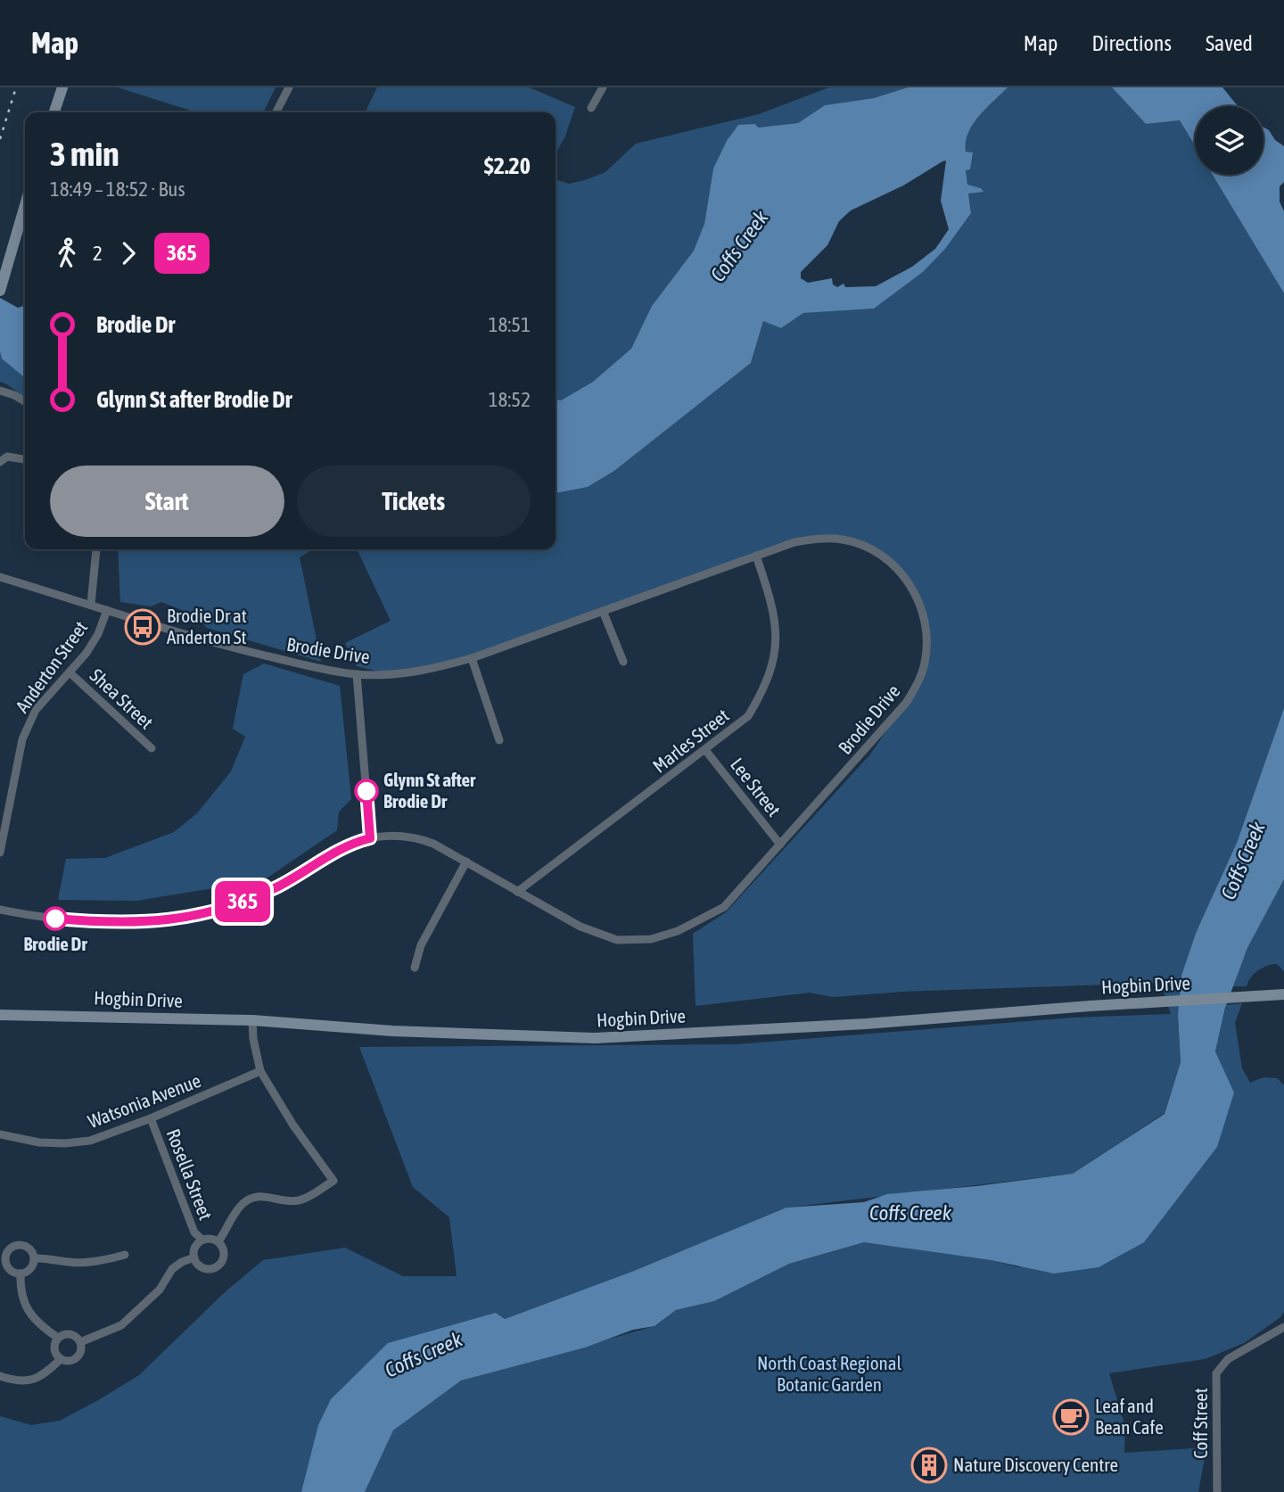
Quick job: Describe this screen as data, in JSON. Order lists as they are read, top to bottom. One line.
{"streets":{"main road":["Hogbin Drive"],"street":["Brodie Drive","Anderton Street","Shea Street","Marles Street","Lee Street","Watsonia Avenue","Rosella Street","Coff Street"]},"crossings":[["Brodie Drive","Anderton Street"],["Brodie Drive","Marles Street"],["Brodie Drive","Lee Street"],["Anderton Street","Shea Street"],["Marles Street","Lee Street"],["Watsonia Avenue","Rosella Street"]],"water":["Coffs Creek"],"parks":["North Coast Regional Botanic Garden"],"places":{"bus stop":["Brodie Dr at Anderton St"],"other":["Glynn St after Brodie Dr","Brodie Dr"],"cafe":["Leaf and Bean Cafe"],"building":["Nature Discovery Centre"]},"lines":["bus line 365"],"page":{"header":"Map","nav":["Map","Directions","Saved"],"on_map":"365","heading":["3 min","18:49 – 18:52 · Bus","$2.20"],"legs":["2","365"],"list":[{"name":"Brodie Dr","value":"18:51"},{"name":"Glynn St after Brodie Dr","value":"18:52"}],"buttons":["Start","Tickets"]}}
